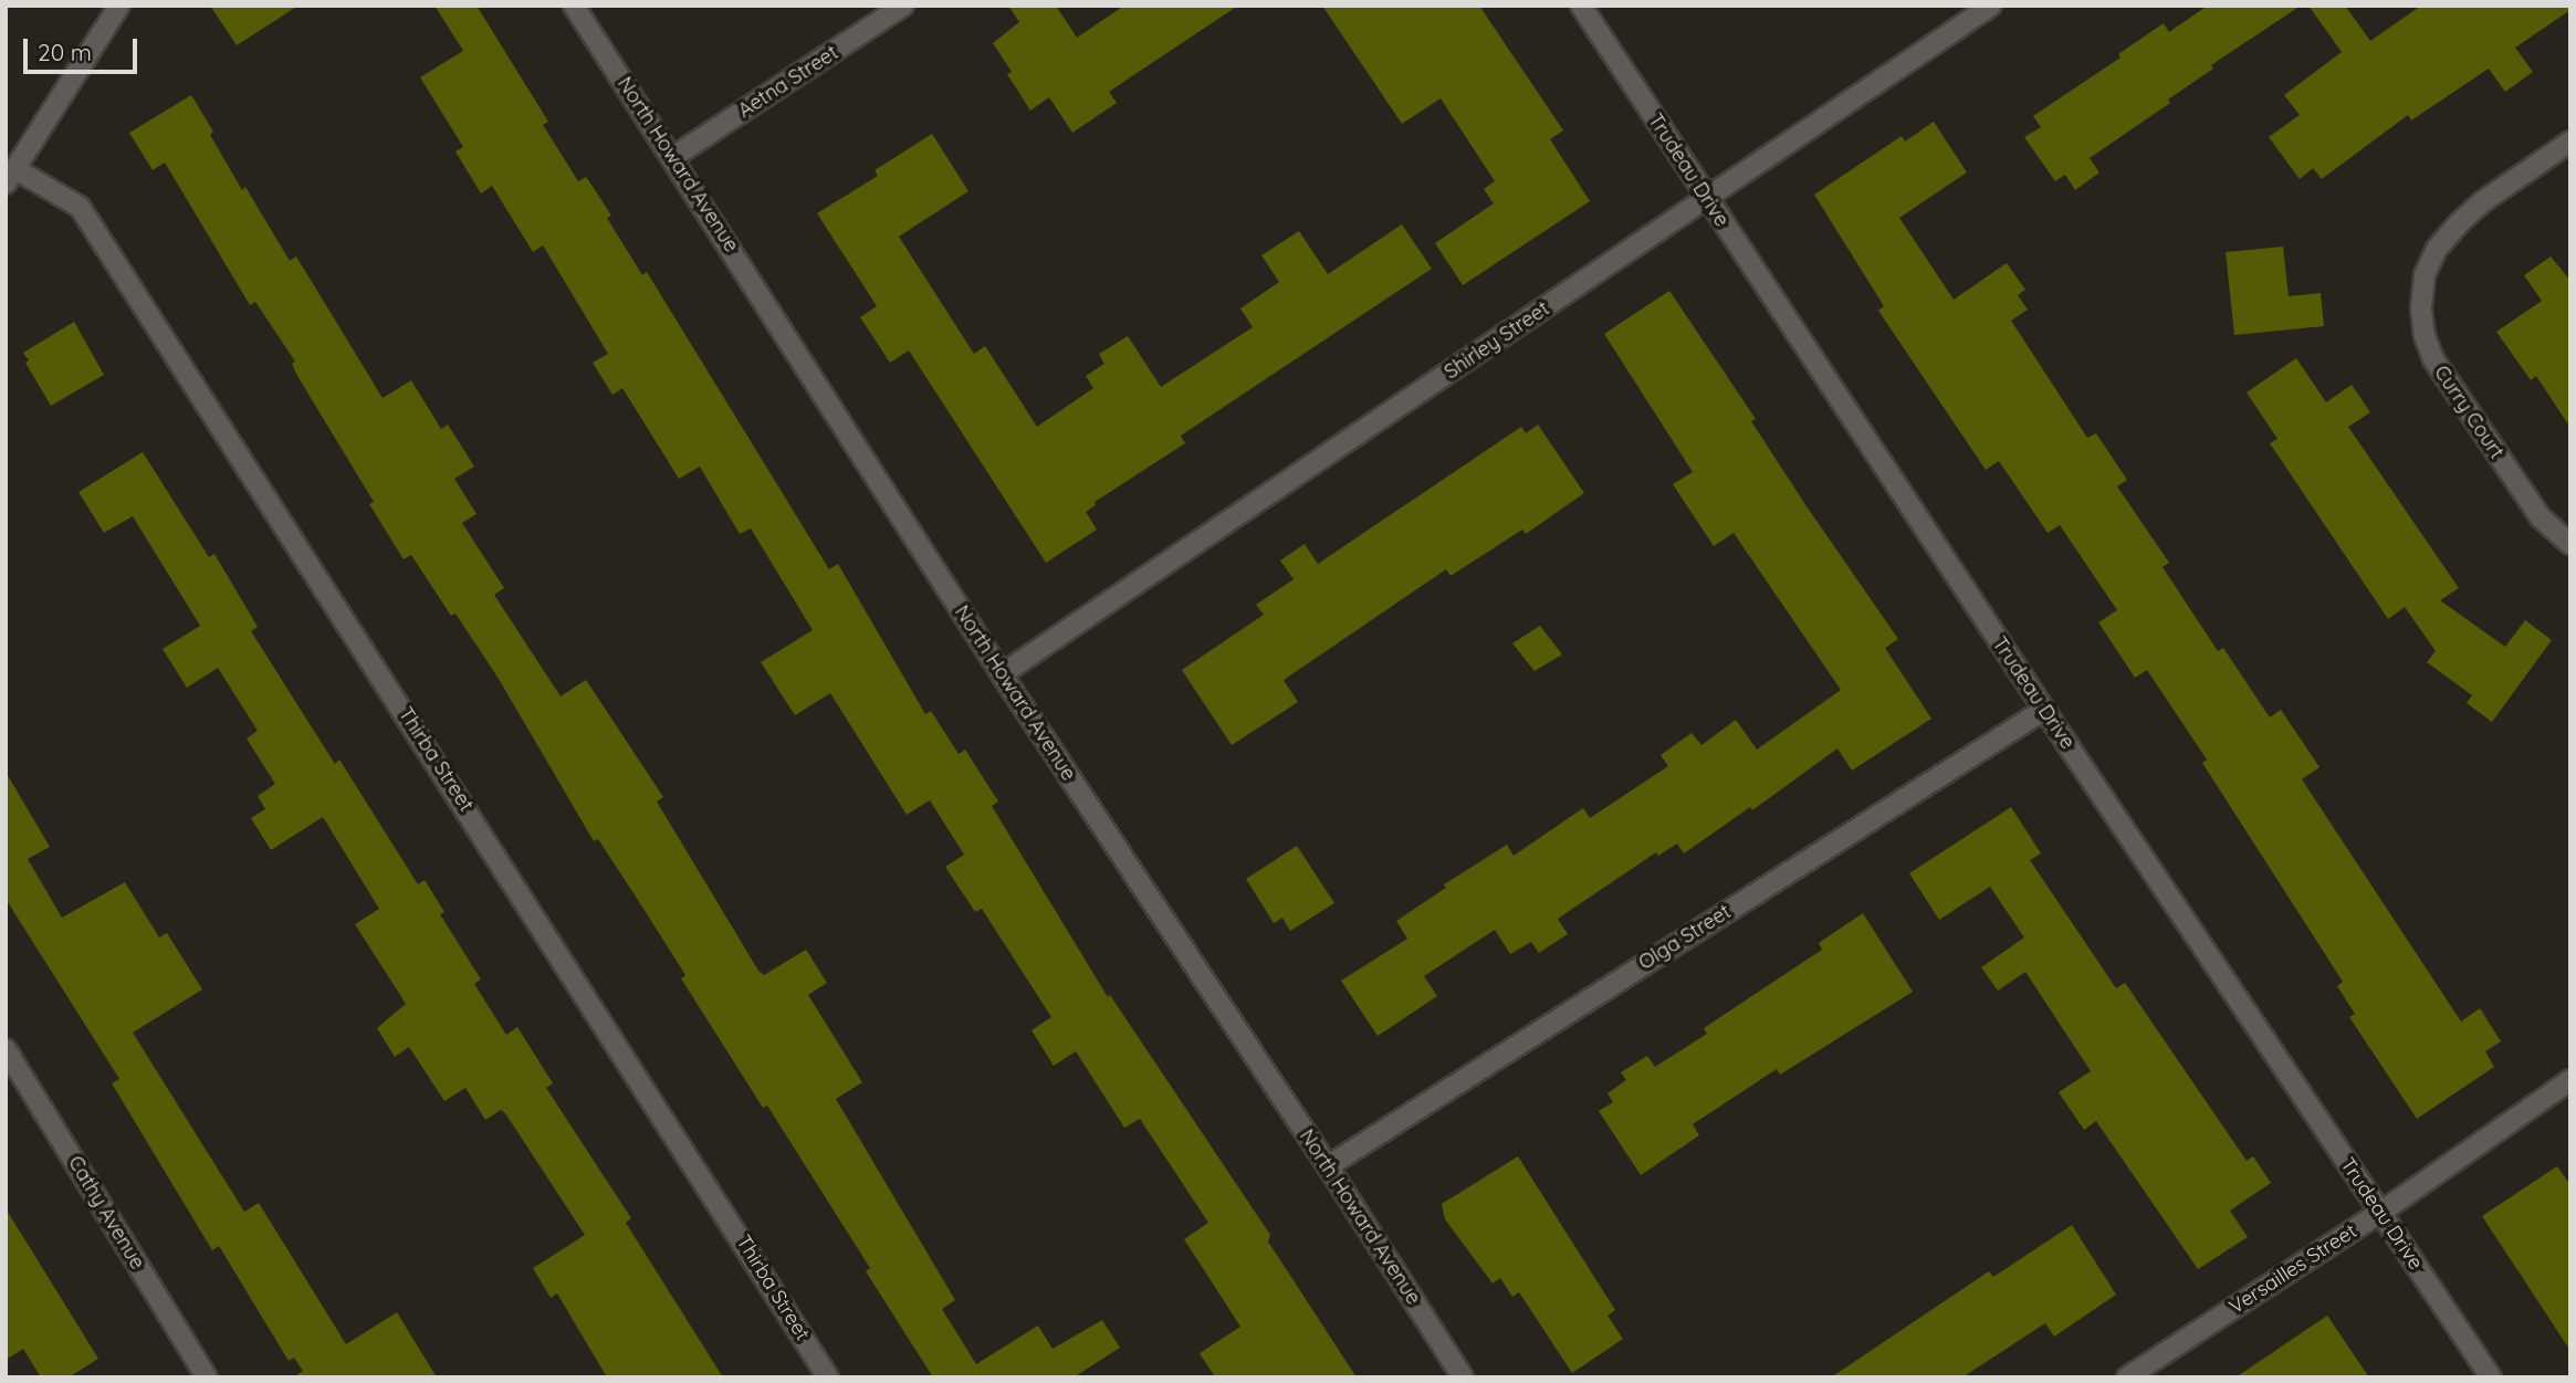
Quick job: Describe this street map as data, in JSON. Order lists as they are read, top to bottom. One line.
{"streets":{"street":["Aetna Street","North Howard Avenue","Trudeau Drive","Shirley Street","Curry Court","Thirba Street","Olga Street","Cathy Avenue","Versailles Street"]},"crossings":[["Aetna Street","North Howard Avenue"],["North Howard Avenue","Shirley Street"],["North Howard Avenue","Olga Street"],["Trudeau Drive","Shirley Street"],["Trudeau Drive","Olga Street"],["Trudeau Drive","Versailles Street"]],"scale_bar":"20 m"}
